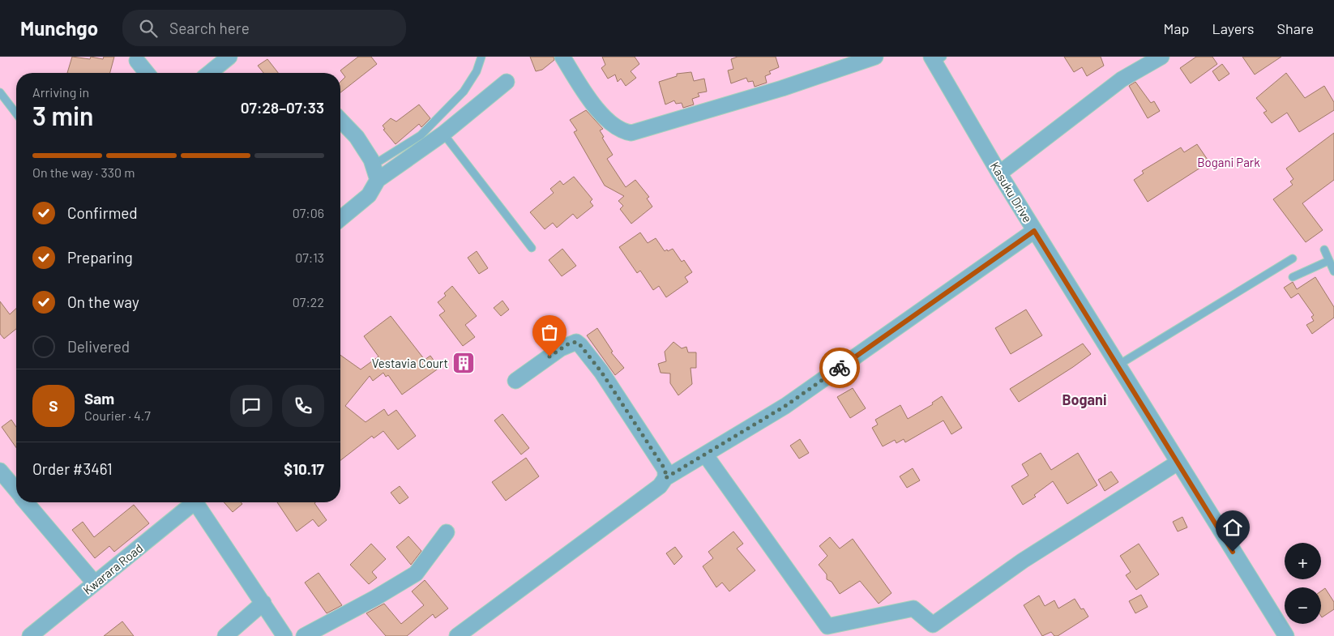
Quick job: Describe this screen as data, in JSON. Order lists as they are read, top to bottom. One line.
{"streets":{"street":["Kasuku Drive","Kwarara Road"]},"districts":["Bogani"],"parks":["Bogani Park"],"places":{"building":["Vestavia Court"]},"page":{"header":"Munchgo","search":"Search here","nav":["Map","Layers","Share"],"heading":["3 min","Arriving in","07:28–07:33"],"panel":["Sam","Courier · 4.7","Order #3461","$10.17"],"bar":"On the way · 330 m","list":[["Confirmed","07:06"],["Preparing","07:13"],["On the way","07:22"],"Delivered"],"round":"S","map_buttons":["+","−"]}}
